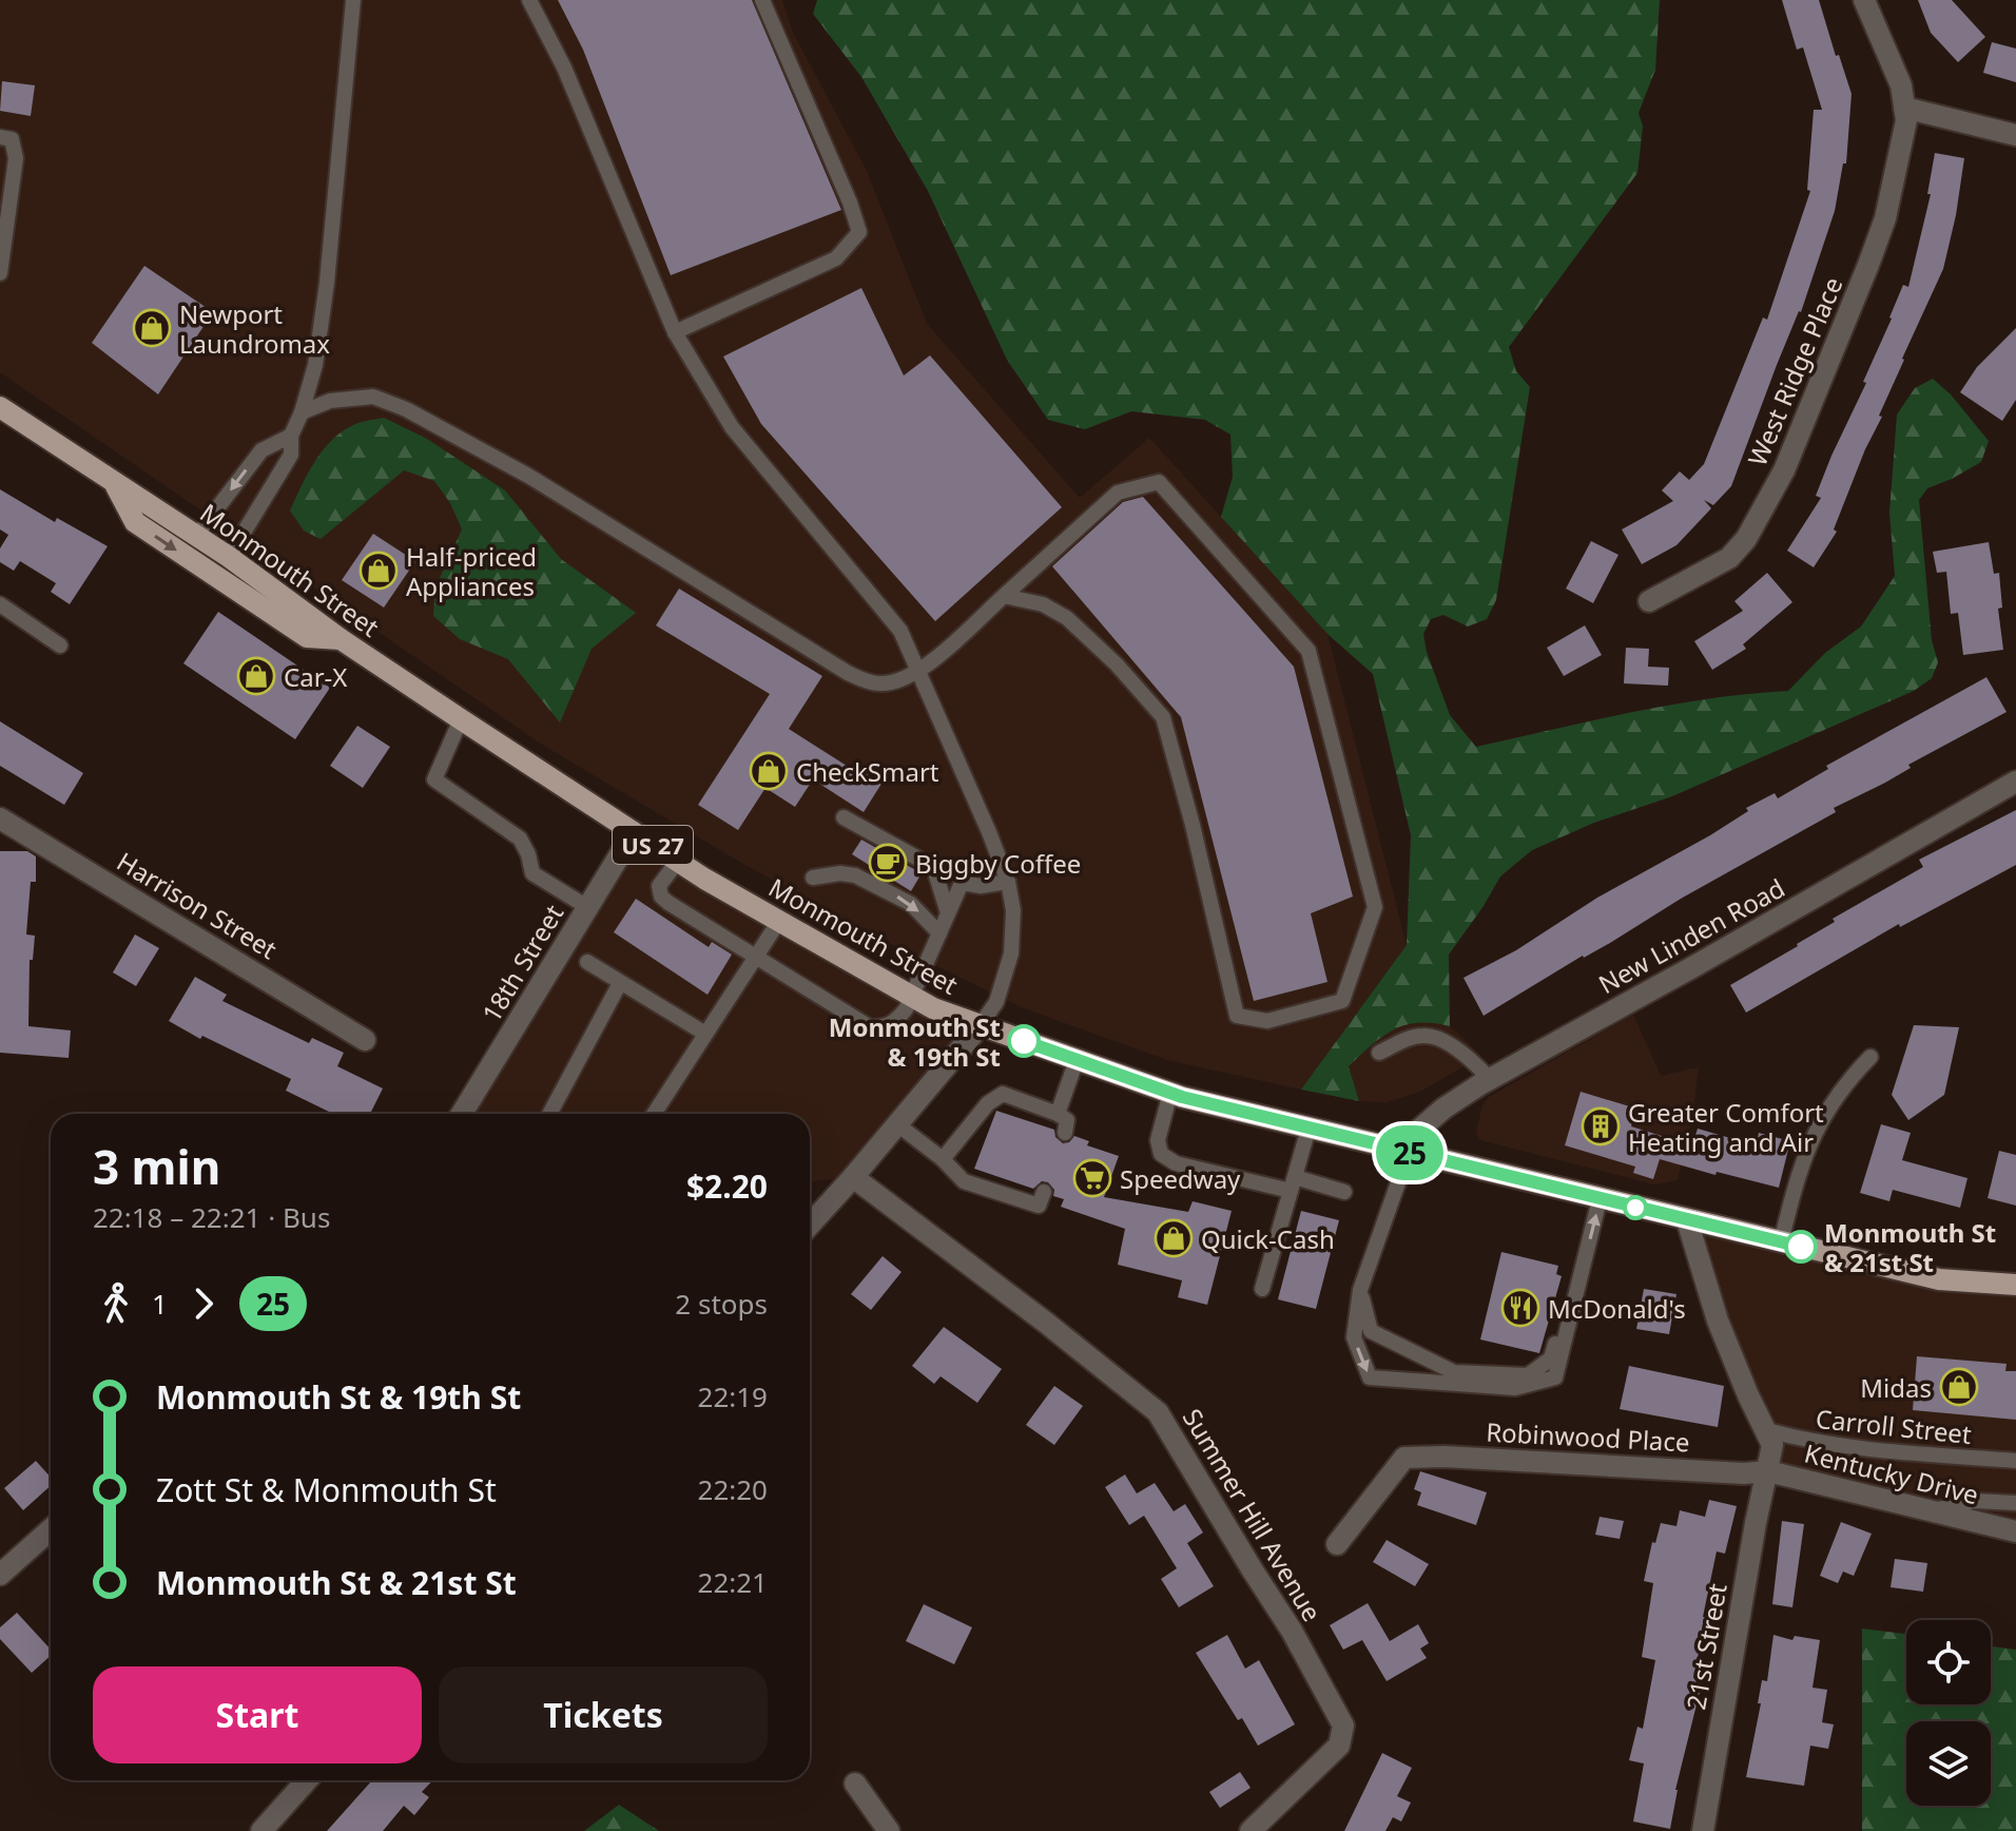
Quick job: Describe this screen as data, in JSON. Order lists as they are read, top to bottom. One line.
{"streets":{"main road":["Monmouth Street","US 27"],"street":["West Ridge Place","Harrison Street","New Linden Road","18th Street","Robinwood Place","Kentucky Drive","Summer Hill Avenue","21st Street"],"lane":["Carroll Street"]},"crossings":[["Monmouth Street","New Linden Road"],["Monmouth Street","18th Street"],["Monmouth Street","Kentucky Drive"],["Carroll Street","Kentucky Drive"],["Robinwood Place","Kentucky Drive"],["Robinwood Place","21st Street"],["Kentucky Drive","21st Street"]],"places":{"shop":["Newport Laundromax","Half-priced Appliances","Car-X","CheckSmart","Quick-Cash","Midas"],"cafe":["Biggby Coffee"],"other":["Monmouth St & 19th St","Monmouth St & 21st St"],"building":["Greater Comfort Heating and Air"],"supermarket":["Speedway"],"restaurant":["McDonald's"]},"lines":["bus line 25"],"page":{"on_map":"25","heading":["3 min","22:18 – 22:21 · Bus","$2.20"],"legs":["1","25","2 stops"],"list":[{"name":"Monmouth St & 19th St","value":"22:19"},{"name":"Zott St & Monmouth St","value":"22:20"},{"name":"Monmouth St & 21st St","value":"22:21"}],"buttons":["Start","Tickets"]}}
